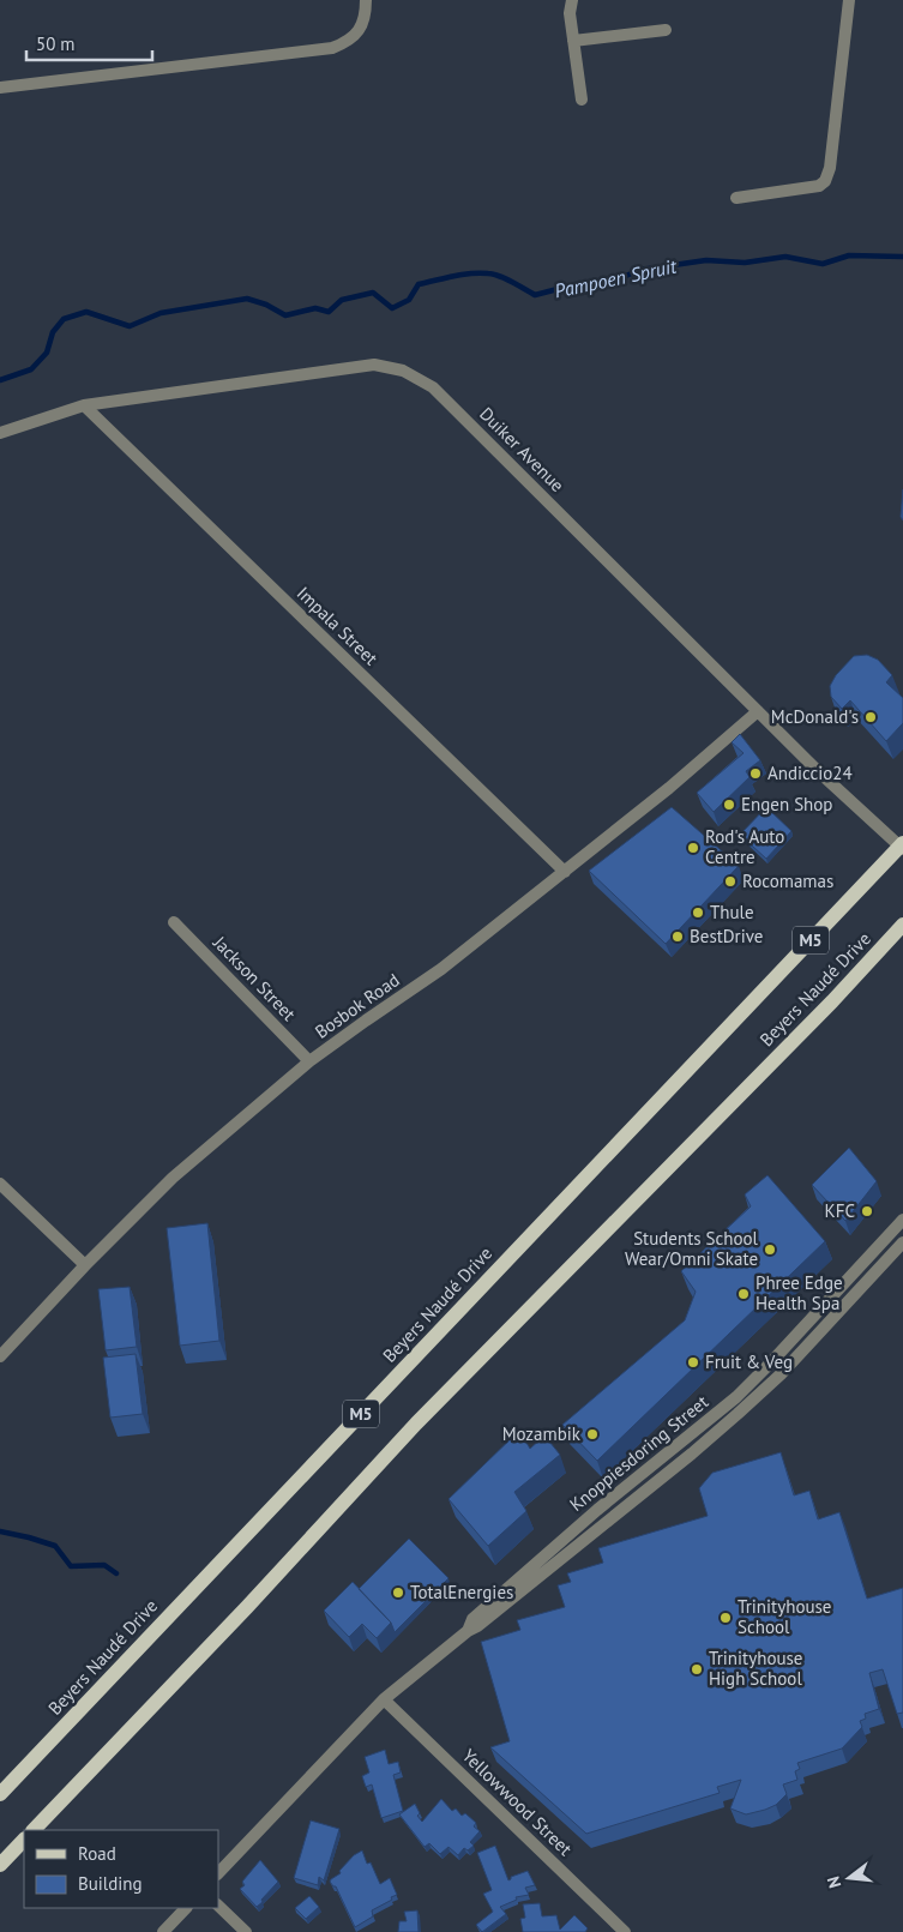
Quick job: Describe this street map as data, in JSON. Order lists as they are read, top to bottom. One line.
{"streets":{"main road":["M5","Beyers Naudé Drive"],"street":["Duiker Avenue","Impala Street","Jackson Street","Bosbok Road","Knoppiesdoring Street","Yellowwood Street"]},"crossings":[["Duiker Avenue","Impala Street"],["Duiker Avenue","Beyers Naudé Drive"],["Duiker Avenue","Bosbok Road"],["Impala Street","Bosbok Road"],["Jackson Street","Bosbok Road"],["Knoppiesdoring Street","Yellowwood Street"]],"water":["Pampoen Spruit"],"places":["McDonald's","Andiccio24","Engen Shop","Rod's Auto Centre","Rocomamas","Thule","BestDrive","KFC","Students School Wear/Omni Skate","Phree Edge Health Spa","Fruit & Veg","Mozambik","TotalEnergies","Trinityhouse School","Trinityhouse High School"],"legend":["Road","Building"],"scale_bar":"50 m","north":"left"}
